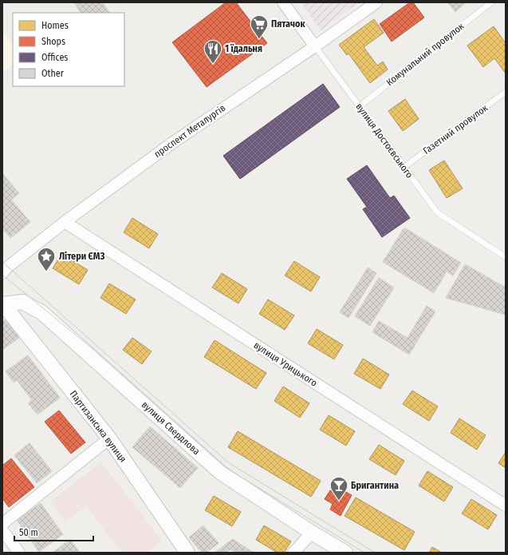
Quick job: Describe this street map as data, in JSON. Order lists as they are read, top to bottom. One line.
{"streets":{"street":["проспект Металургів","вулиця Достоєвського","вулиця Урицького","Партизанська вулиця","вулиця Свердлова"],"lane":["Комунальний провулок","Газетний провулок"]},"crossings":[["Комунальний провулок","вулиця Достоєвського"],["Газетний провулок","вулиця Достоєвського"],["проспект Металургів","вулиця Достоєвського"],["проспект Металургів","вулиця Урицького"],["Партизанська вулиця","вулиця Свердлова"]],"places":{"supermarket":["Пятачок"],"restaurant":["1 їдальня"],"place":["Літери ЄМЗ"],"bar":["Бригантина"]},"legend":["Homes","Shops","Offices","Other"],"scale_bar":"50 m"}
